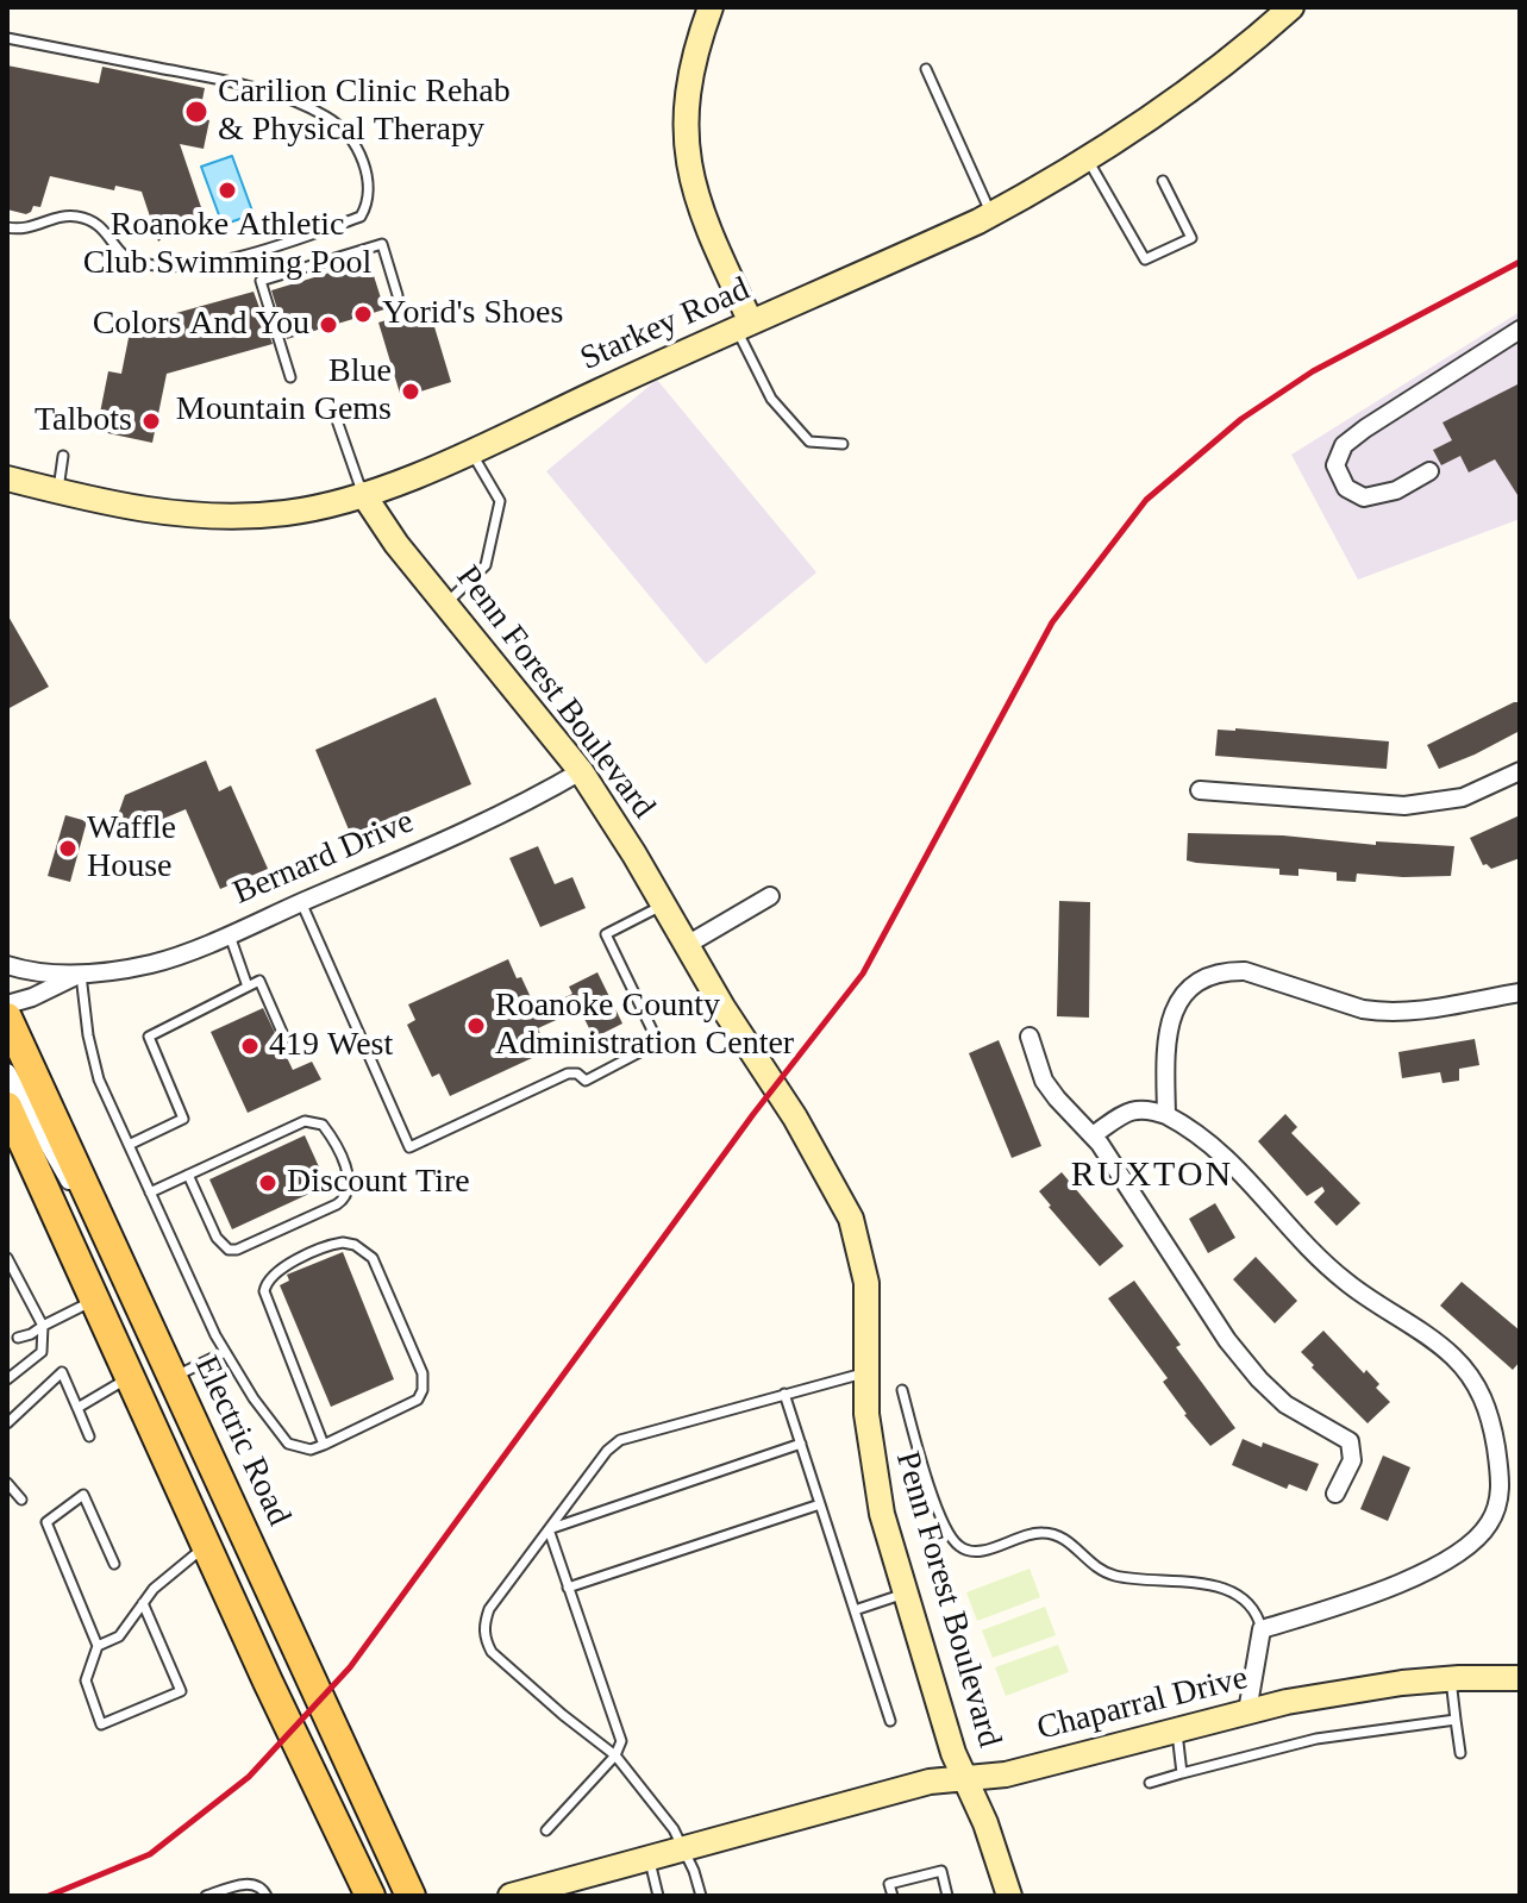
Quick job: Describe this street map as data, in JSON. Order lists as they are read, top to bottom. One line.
{"streets":{"main road":["Electric Road"],"street":["Starkey Road","Penn Forest Boulevard","Bernard Drive","Chaparral Drive"]},"crossings":[["Starkey Road","Penn Forest Boulevard"],["Penn Forest Boulevard","Bernard Drive"],["Penn Forest Boulevard","Chaparral Drive"]],"districts":["RUXTON"],"places":["Carilion Clinic Rehab & Physical Therapy","Roanoke Athletic Club Swimming Pool","Yorid's Shoes","Colors And You","Blue Mountain Gems","Talbots","Waffle House","Roanoke County Administration Center","419 West","Discount Tire"]}
